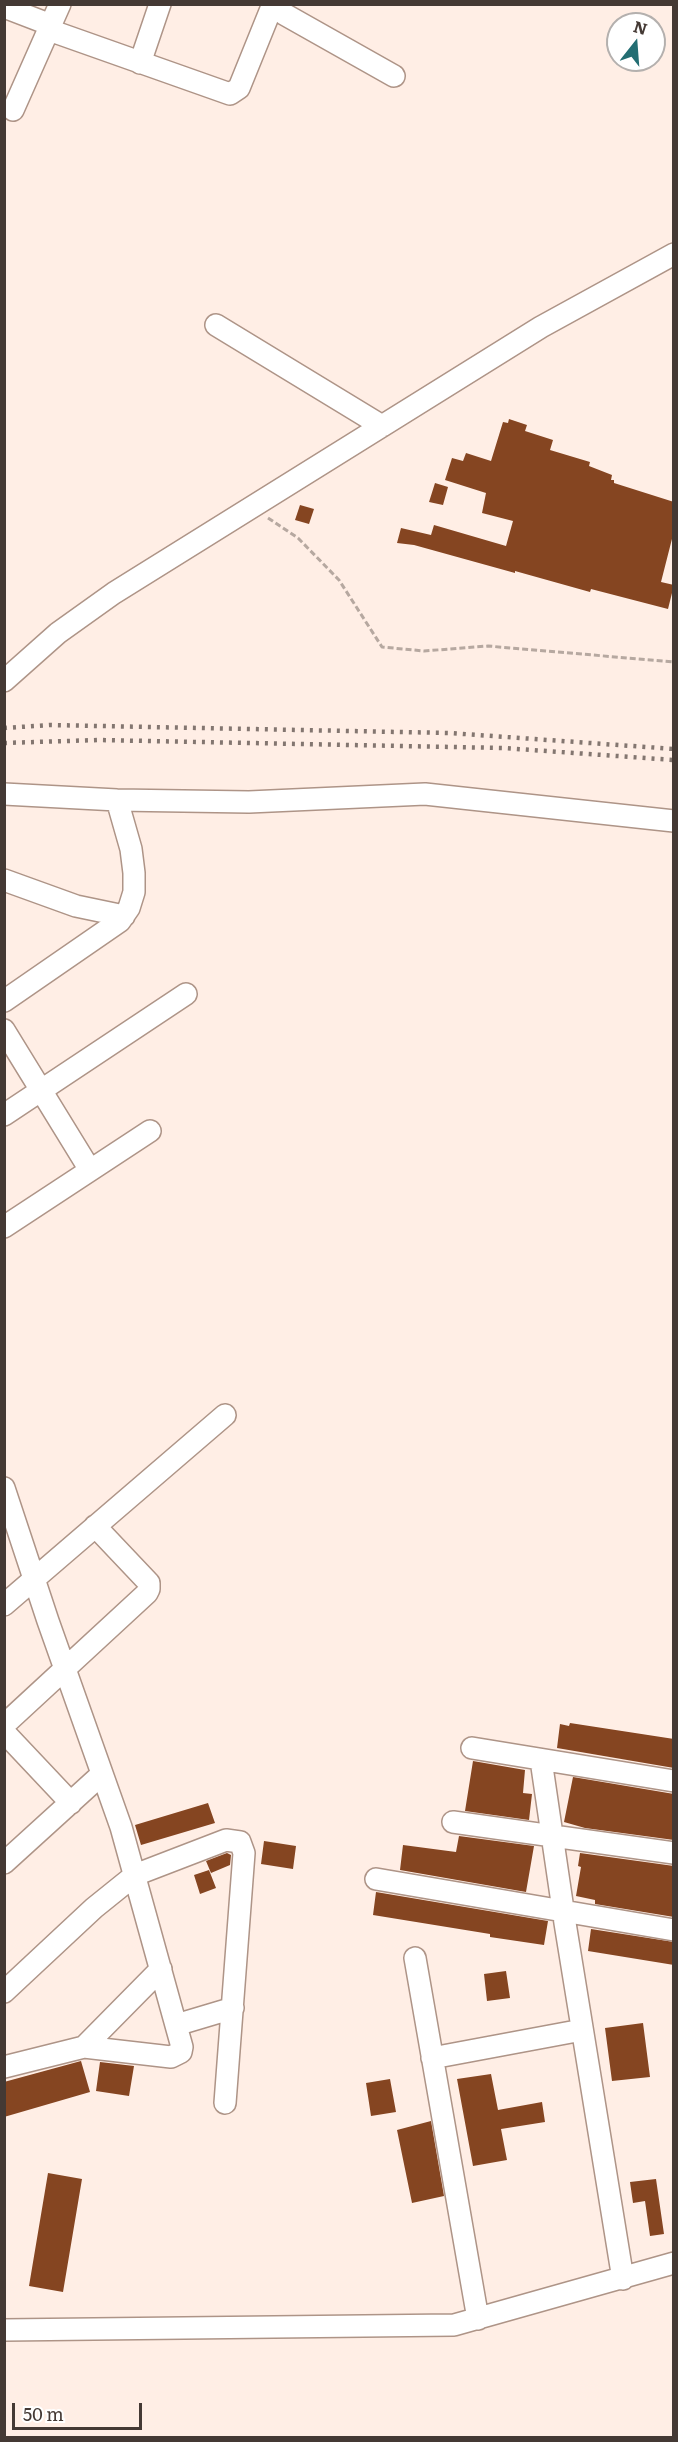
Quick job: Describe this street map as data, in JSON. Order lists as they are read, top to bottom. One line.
{"scale_bar":"50 m","north":"top"}
